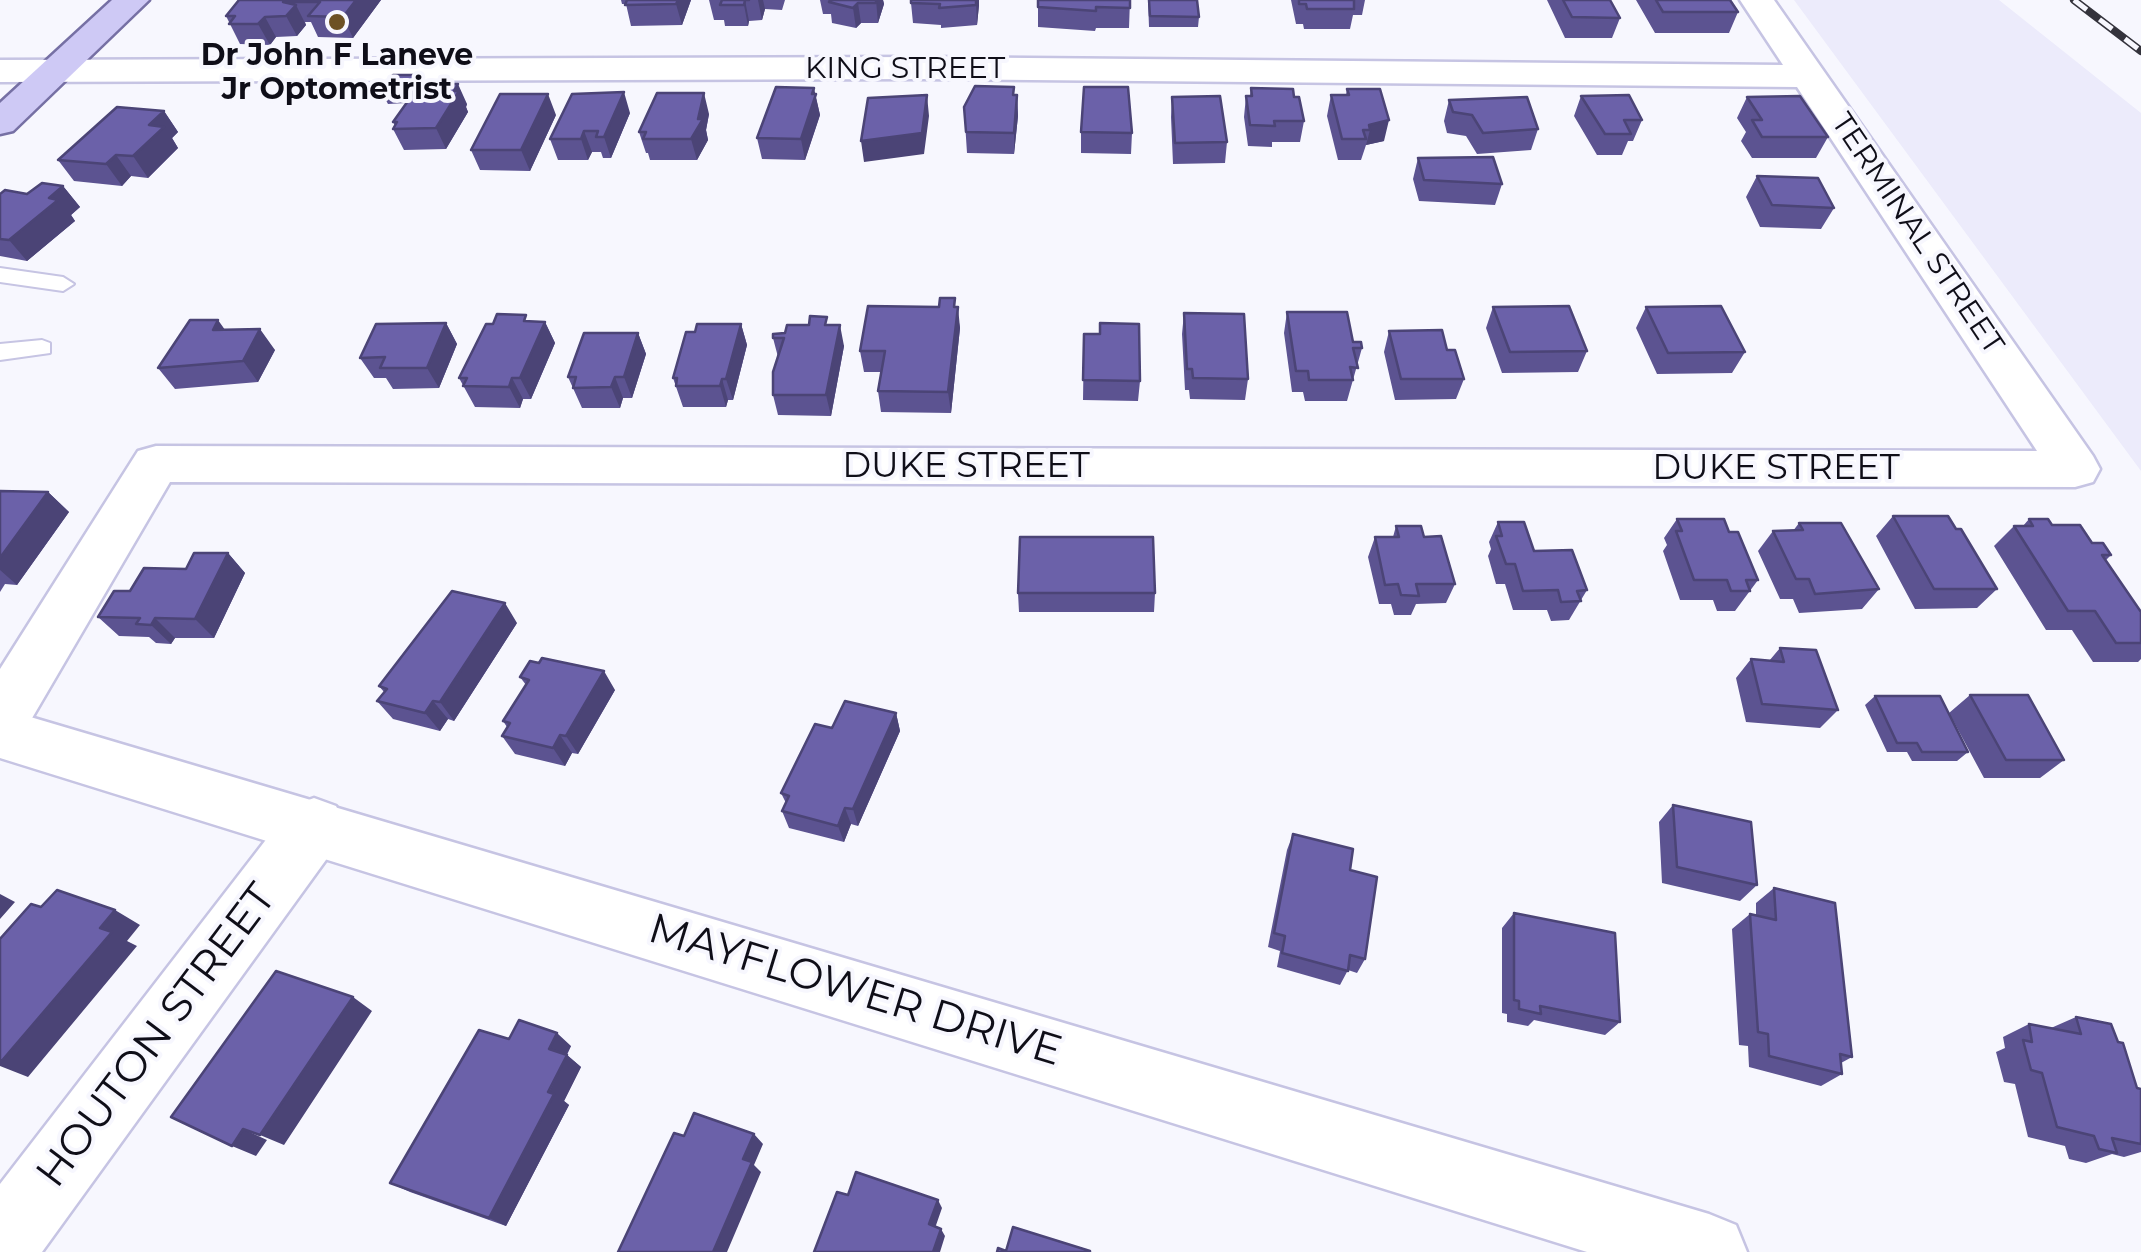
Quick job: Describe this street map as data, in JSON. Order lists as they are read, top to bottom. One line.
{"streets":{"street":["KING STREET","TERMINAL STREET","DUKE STREET","MAYFLOWER DRIVE","HOUTON STREET"]},"crossings":[["KING STREET","TERMINAL STREET"],["TERMINAL STREET","DUKE STREET"],["MAYFLOWER DRIVE","HOUTON STREET"]],"places":["Dr John F Laneve Jr Optometrist"]}
